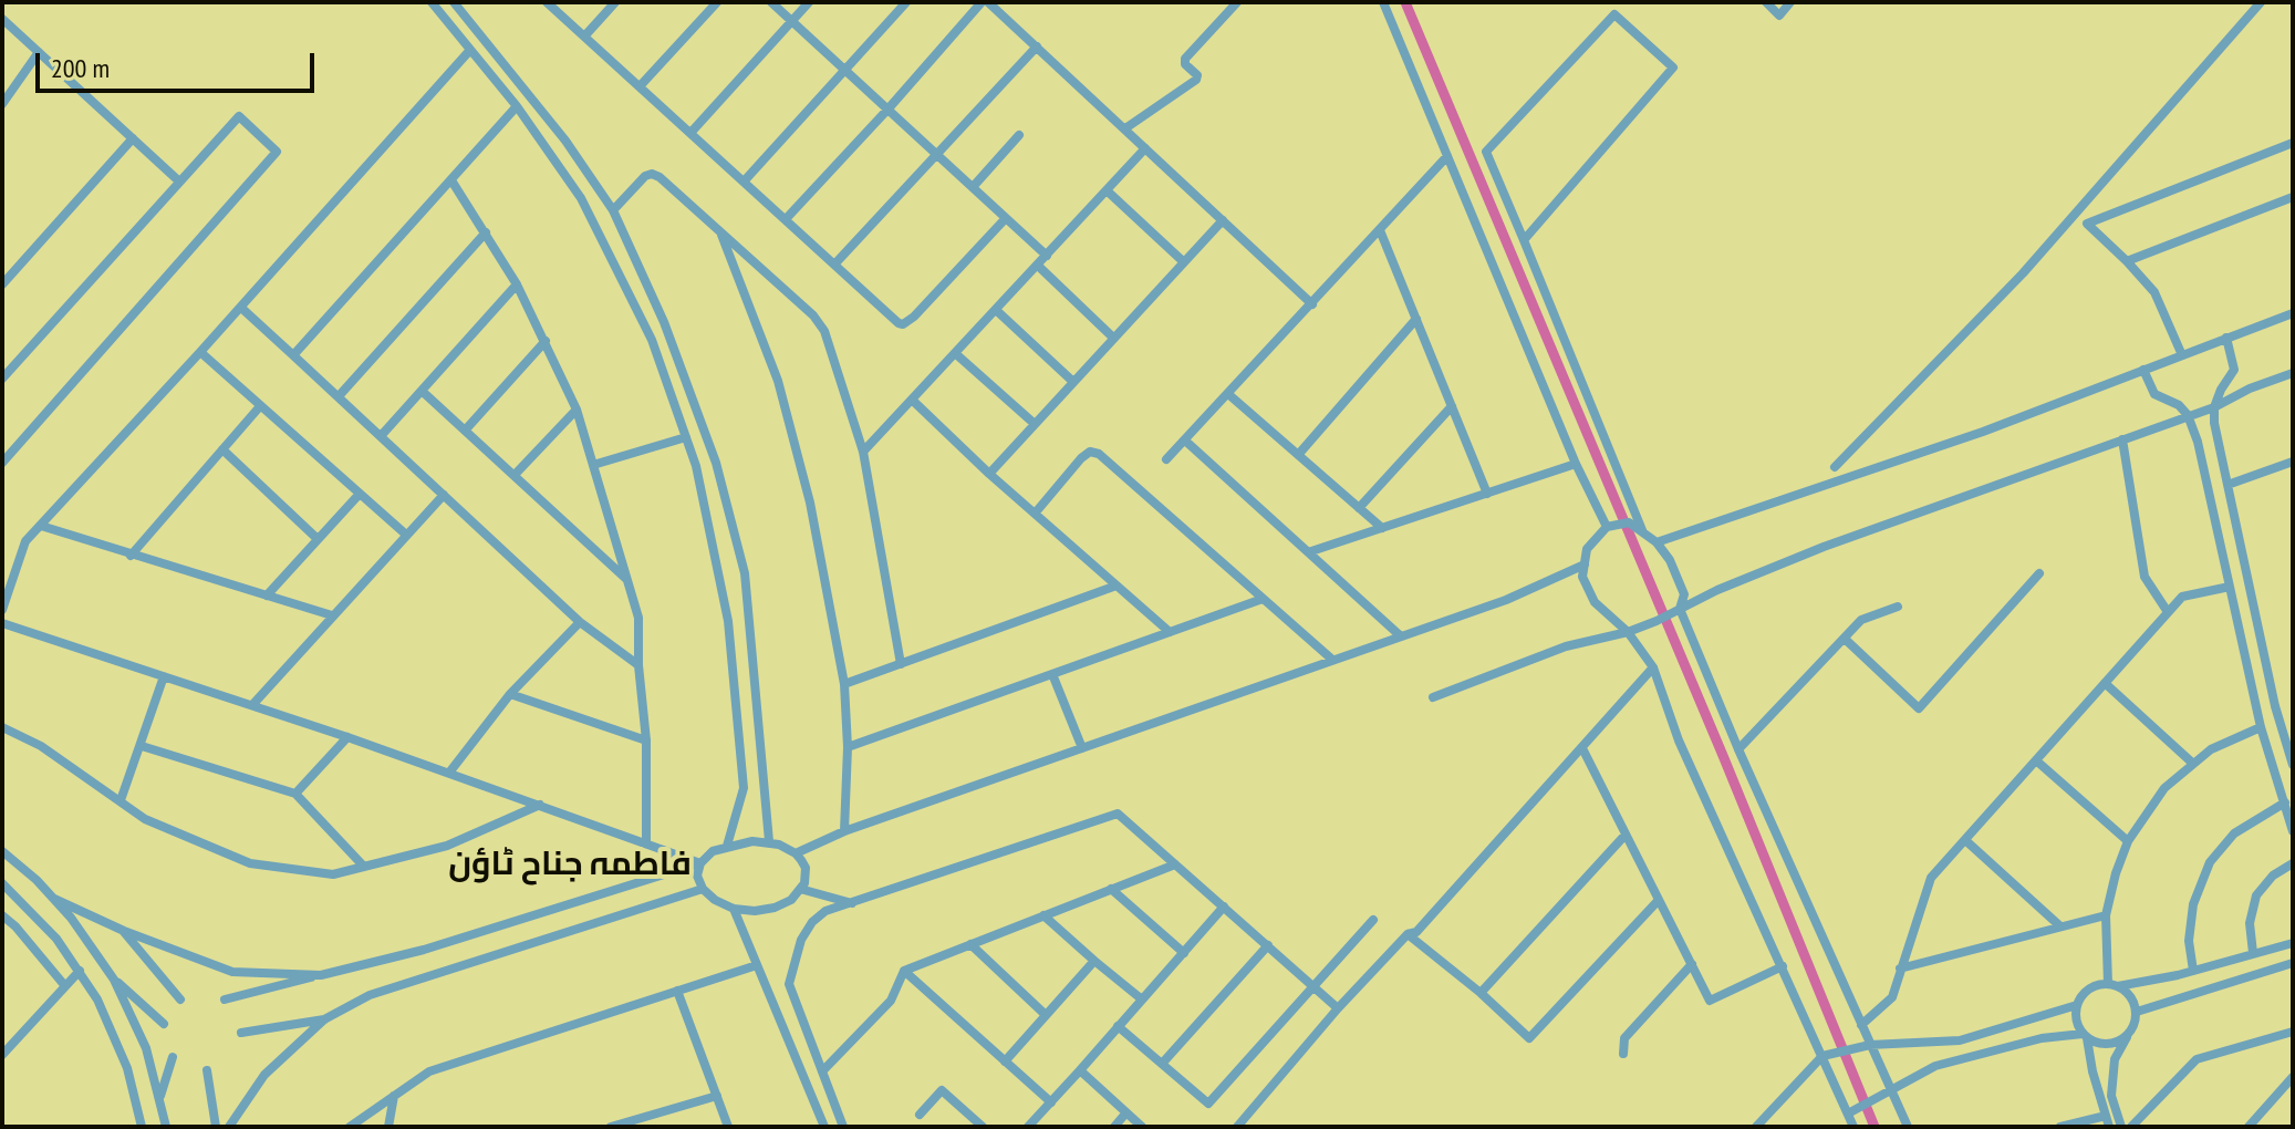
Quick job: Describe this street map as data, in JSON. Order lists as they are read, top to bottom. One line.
{"districts":["فاطمہ جناح ٹاؤن"],"scale_bar":"200 m"}
